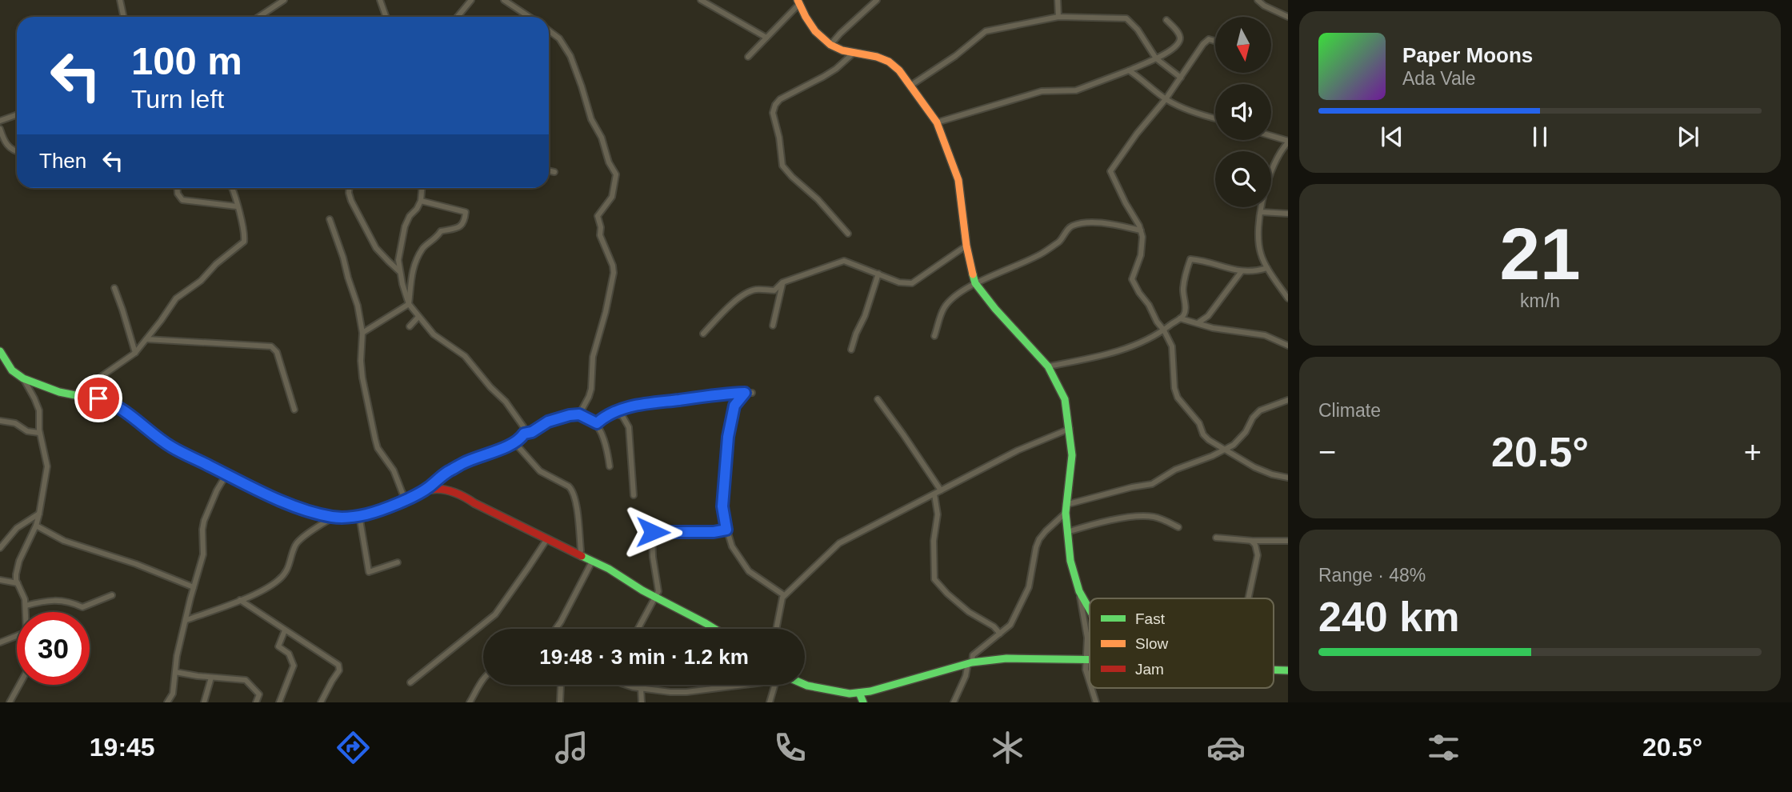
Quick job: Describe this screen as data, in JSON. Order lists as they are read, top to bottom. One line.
{"legend":["Fast","Slow","Jam"],"north":"bottom","page":{"turn":["100 m","Turn left"],"song":["Paper Moons","Ada Vale"],"then":"Then","tile":[["21","km/h"],"Climate",["Range · 48%","240 km"]],"heat":["−","20.5°","+"],"limit":"30","trip":"19:48 · 3 min · 1.2 km","tabs":["19:45","20.5°"]}}
